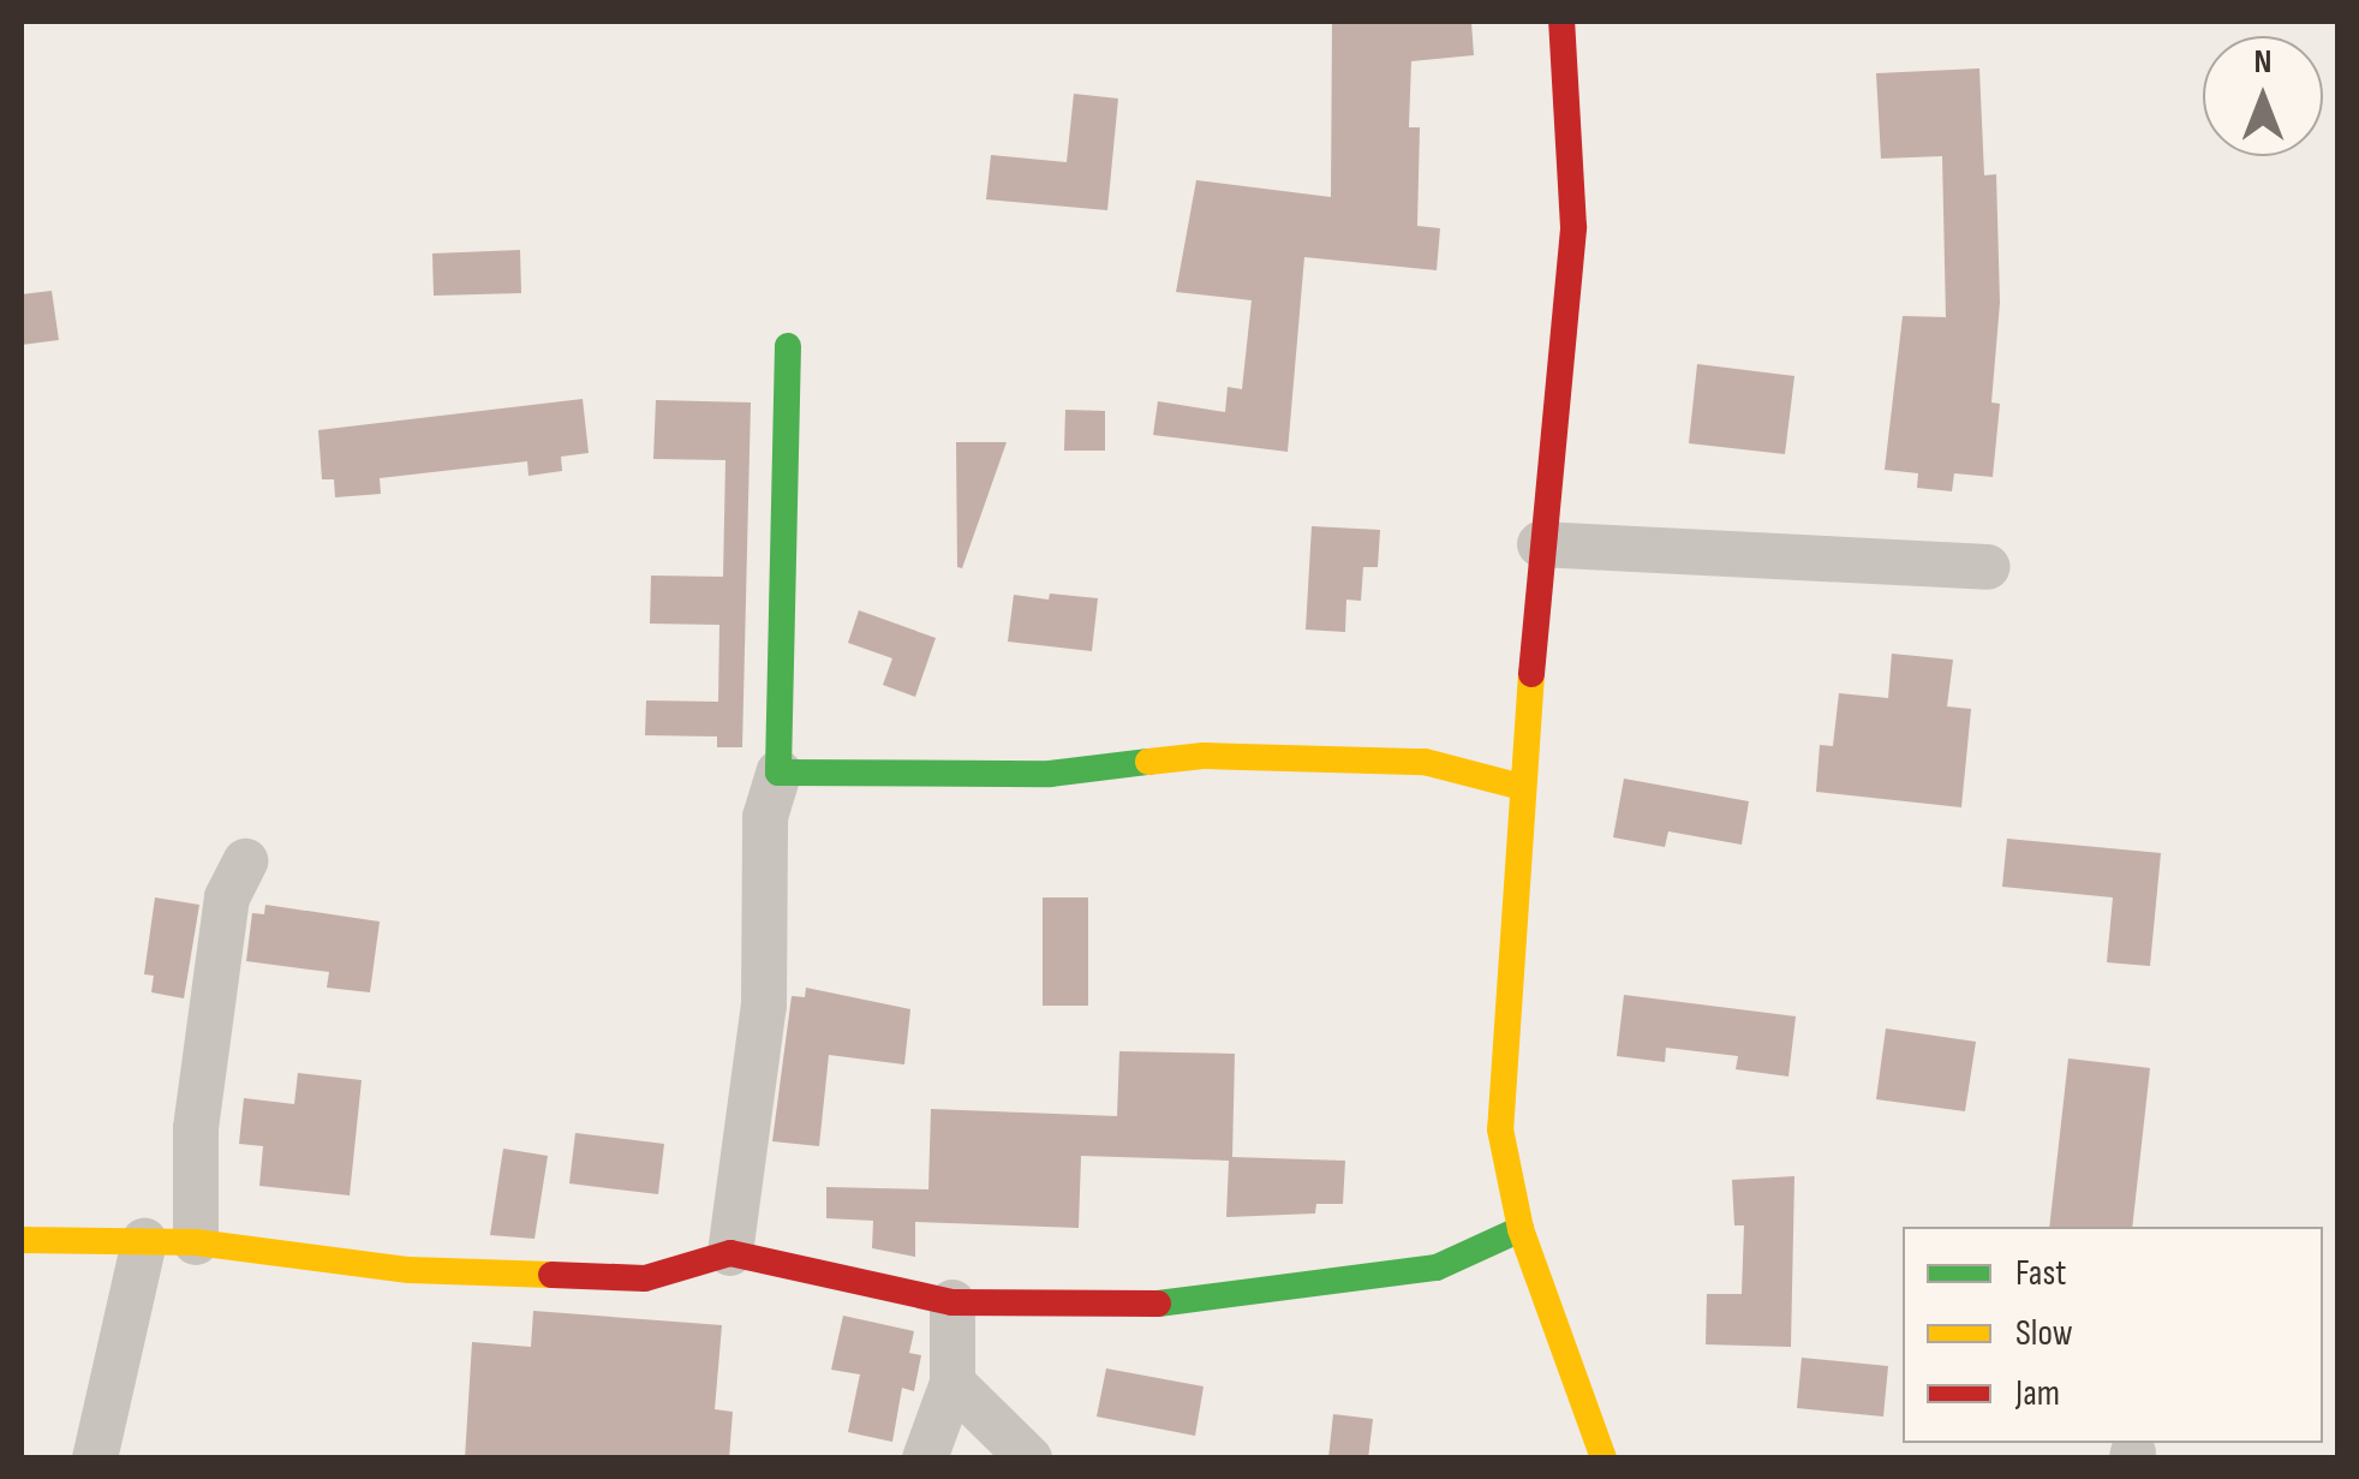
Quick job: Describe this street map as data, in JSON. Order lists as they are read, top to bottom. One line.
{"legend":["Fast","Slow","Jam"],"north":"top"}
